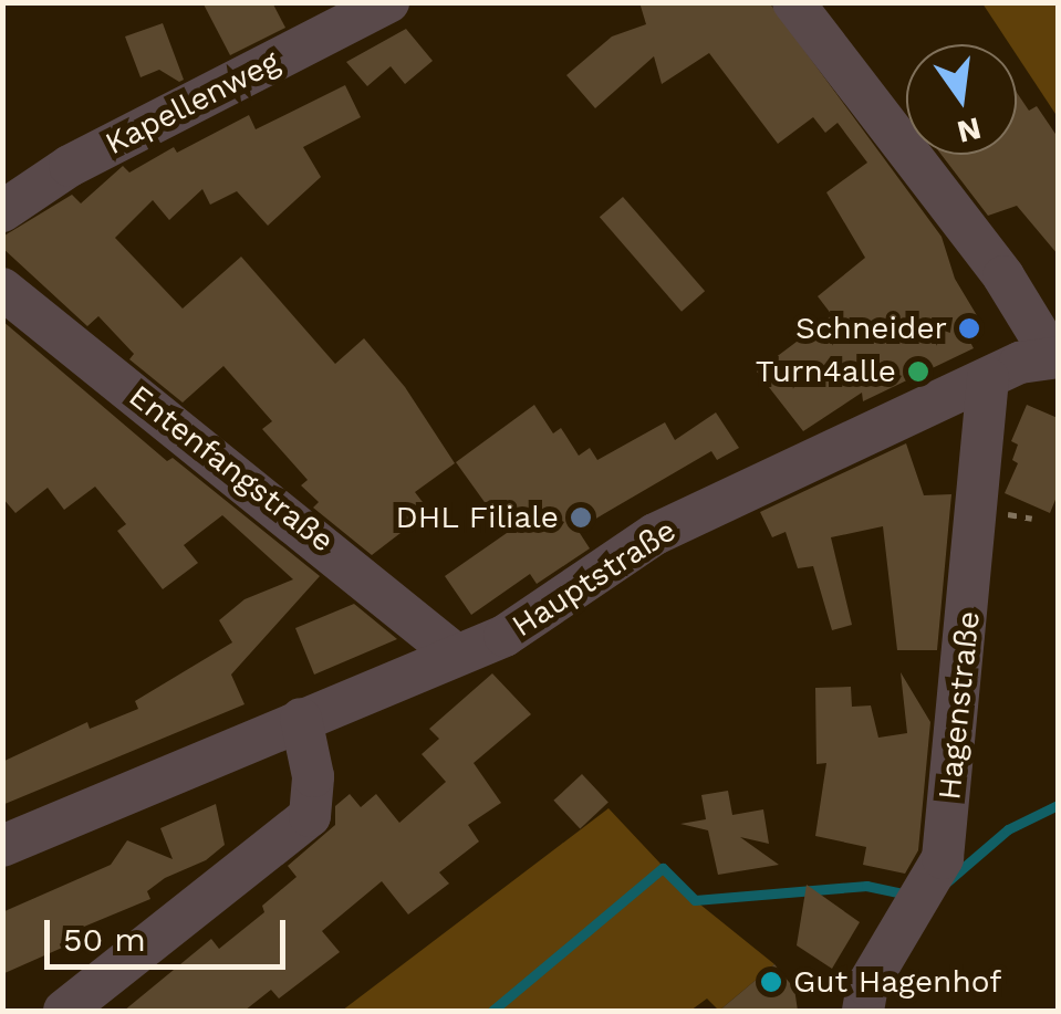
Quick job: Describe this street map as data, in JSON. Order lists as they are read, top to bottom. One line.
{"streets":{"street":["Kapellenweg","Entenfangstraße","Hauptstraße","Hagenstraße"]},"crossings":[["Entenfangstraße","Hauptstraße"],["Hauptstraße","Hagenstraße"]],"places":["Schneider","Turn4alle","DHL Filiale","Gut Hagenhof"],"scale_bar":"50 m","north":"bottom"}
